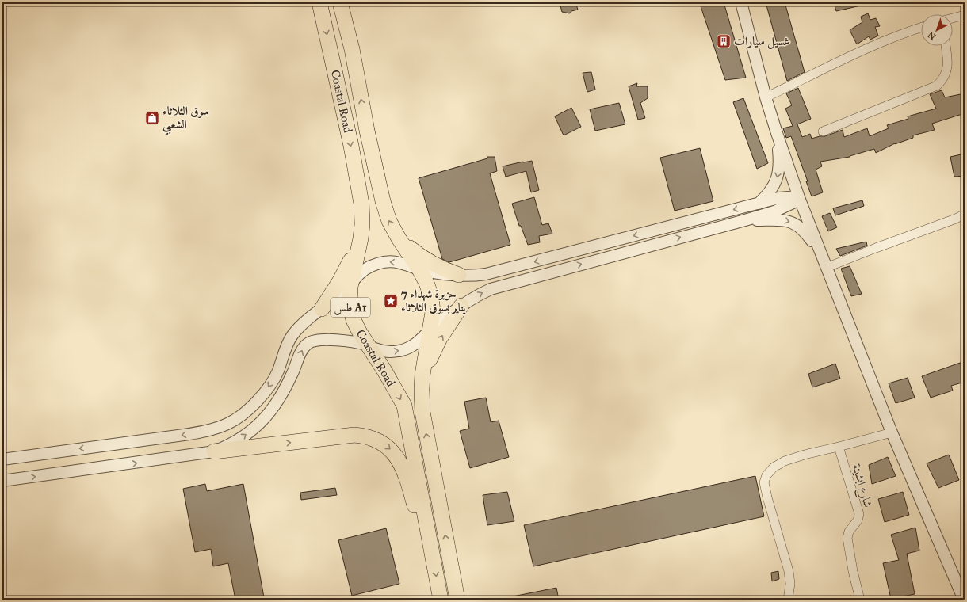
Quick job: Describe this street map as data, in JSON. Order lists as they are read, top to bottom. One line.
{"streets":{"highway":["Coastal Road","طس A1"],"street":["شارع ابشينة"]},"places":{"building":["غسيل سيارات"],"shop":["سوق الثلاثاء الشعبي"],"place":["جزيرة شهداء 7 يناير بسوق الثلاثاء"]},"north":"bottom left"}
